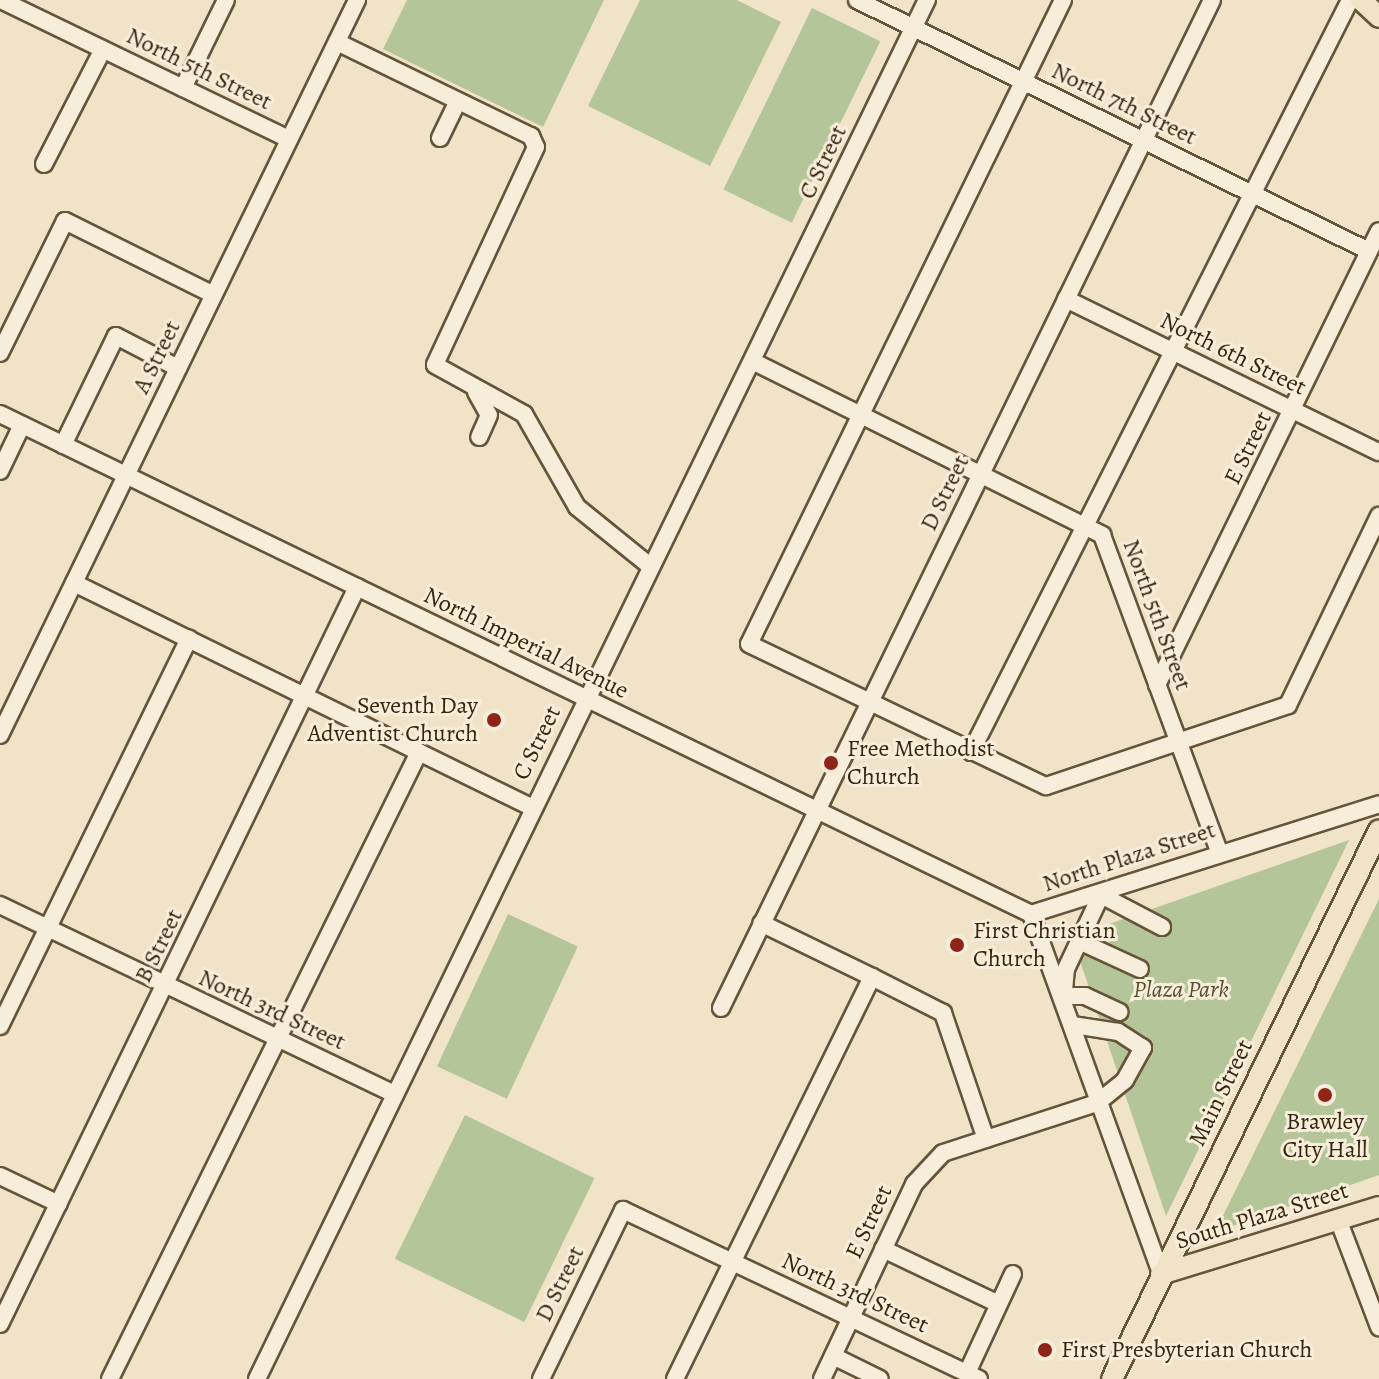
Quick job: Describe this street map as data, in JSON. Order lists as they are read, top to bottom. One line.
{"streets":{"main road":["Main Street","South Plaza Street"],"street":["North 5th Street","North 7th Street","C Street","North 6th Street","A Street","E Street","D Street","North Imperial Avenue","North Plaza Street","B Street","North 3rd Street"]},"crossings":[["North 5th Street","C Street"],["North 5th Street","A Street"],["North 5th Street","E Street"],["North 5th Street","D Street"],["North 5th Street","North Plaza Street"],["North 7th Street","C Street"],["North 7th Street","E Street"],["North 7th Street","D Street"],["C Street","North Imperial Avenue"],["C Street","North 3rd Street"],["North 6th Street","E Street"],["North 6th Street","D Street"],["A Street","North Imperial Avenue"],["E Street","North Plaza Street"],["E Street","North 3rd Street"],["D Street","North Imperial Avenue"],["D Street","North 3rd Street"],["North Imperial Avenue","North Plaza Street"],["North Imperial Avenue","B Street"],["North Plaza Street","Main Street"],["North Plaza Street","South Plaza Street"],["B Street","North 3rd Street"],["Main Street","South Plaza Street"]],"parks":["Plaza Park"],"places":["Seventh Day Adventist Church","Free Methodist Church","First Christian Church","Brawley City Hall","First Presbyterian Church"]}
